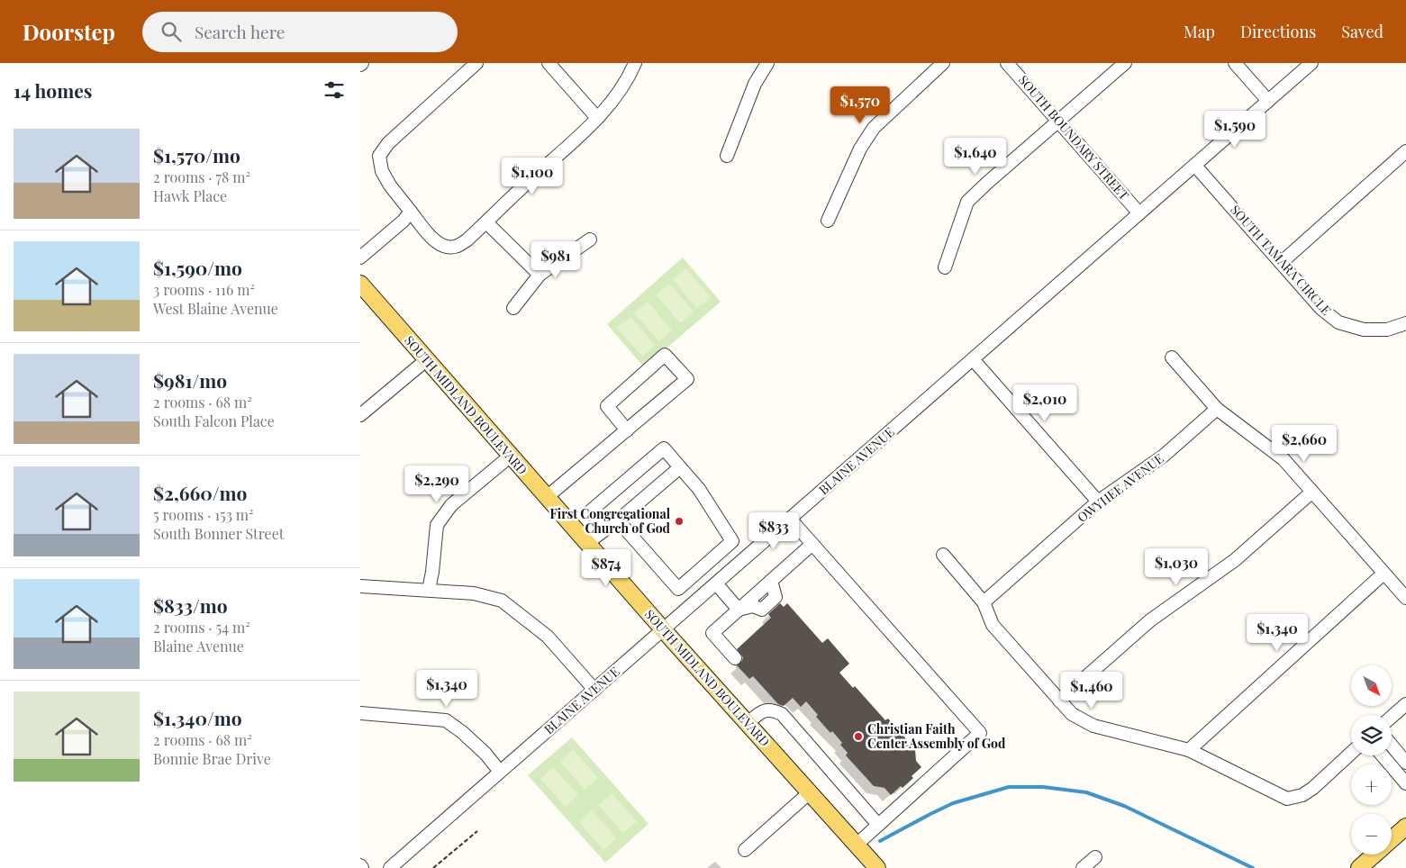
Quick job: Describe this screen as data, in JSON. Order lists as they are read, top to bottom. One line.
{"streets":{"main road":["SOUTH MIDLAND BOULEVARD"],"street":["SOUTH BOUNDARY STREET","SOUTH TAMARA CIRCLE","BLAINE AVENUE","OWYHEE AVENUE"]},"crossings":[["SOUTH BOUNDARY STREET","BLAINE AVENUE"],["SOUTH TAMARA CIRCLE","BLAINE AVENUE"],["SOUTH MIDLAND BOULEVARD","BLAINE AVENUE"]],"places":["First Congregational Church of God","Christian Faith Center Assembly of God"],"north":"bottom right","page":{"header":"Doorstep","search":"Search here","nav":["Map","Directions","Saved"],"heading":"14 homes","price":["$1,570","$1,590","$1,640","$1,100","$981","$2,010","$2,660","$2,290","$833","$1,030","$874","$1,340","$1,340","$1,460"],"list":[{"name":"$1,570/mo","note":"2 rooms · 78 m² · Hawk Place"},{"name":"$1,590/mo","note":"3 rooms · 116 m² · West Blaine Avenue"},{"name":"$981/mo","note":"2 rooms · 68 m² · South Falcon Place"},{"name":"$2,660/mo","note":"5 rooms · 153 m² · South Bonner Street"},{"name":"$833/mo","note":"2 rooms · 54 m² · Blaine Avenue"},{"name":"$1,340/mo","note":"2 rooms · 68 m² · Bonnie Brae Drive"}],"map_buttons":["+","−"]}}
